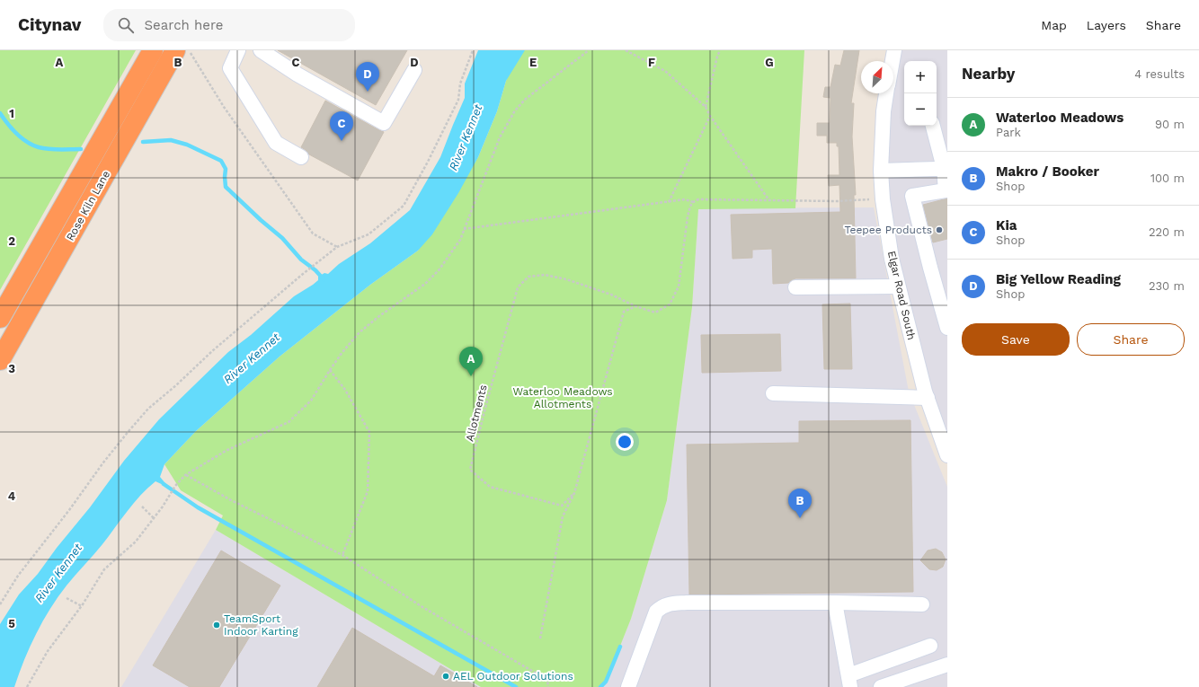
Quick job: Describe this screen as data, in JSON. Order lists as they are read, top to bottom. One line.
{"streets":{"highway":["Rose Kiln Lane"],"street":["Elgar Road South"],"path":["Allotments"]},"water":["River Kennet"],"parks":["Waterloo Meadows Allotments"],"places":["Teepee Products","TeamSport Indoor Karting","AEL Outdoor Solutions"],"north":"top right","page":{"header":"Citynav","search":"Search here","nav":["Map","Layers","Share"],"heading":["Nearby","4 results"],"map_buttons":["+","−"],"pins":["D","C","A","B"],"list":[{"mark":"A","name":"Waterloo Meadows","note":"Park","value":"90 m"},{"mark":"B","name":"Makro / Booker","note":"Shop","value":"100 m"},{"mark":"C","name":"Kia","note":"Shop","value":"220 m"},{"mark":"D","name":"Big Yellow Reading","note":"Shop","value":"230 m"}],"buttons":["Save","Share"]},"grid":{"columns":["A","B","C","D","E","F","G"],"rows":["1","2","3","4","5"]}}
